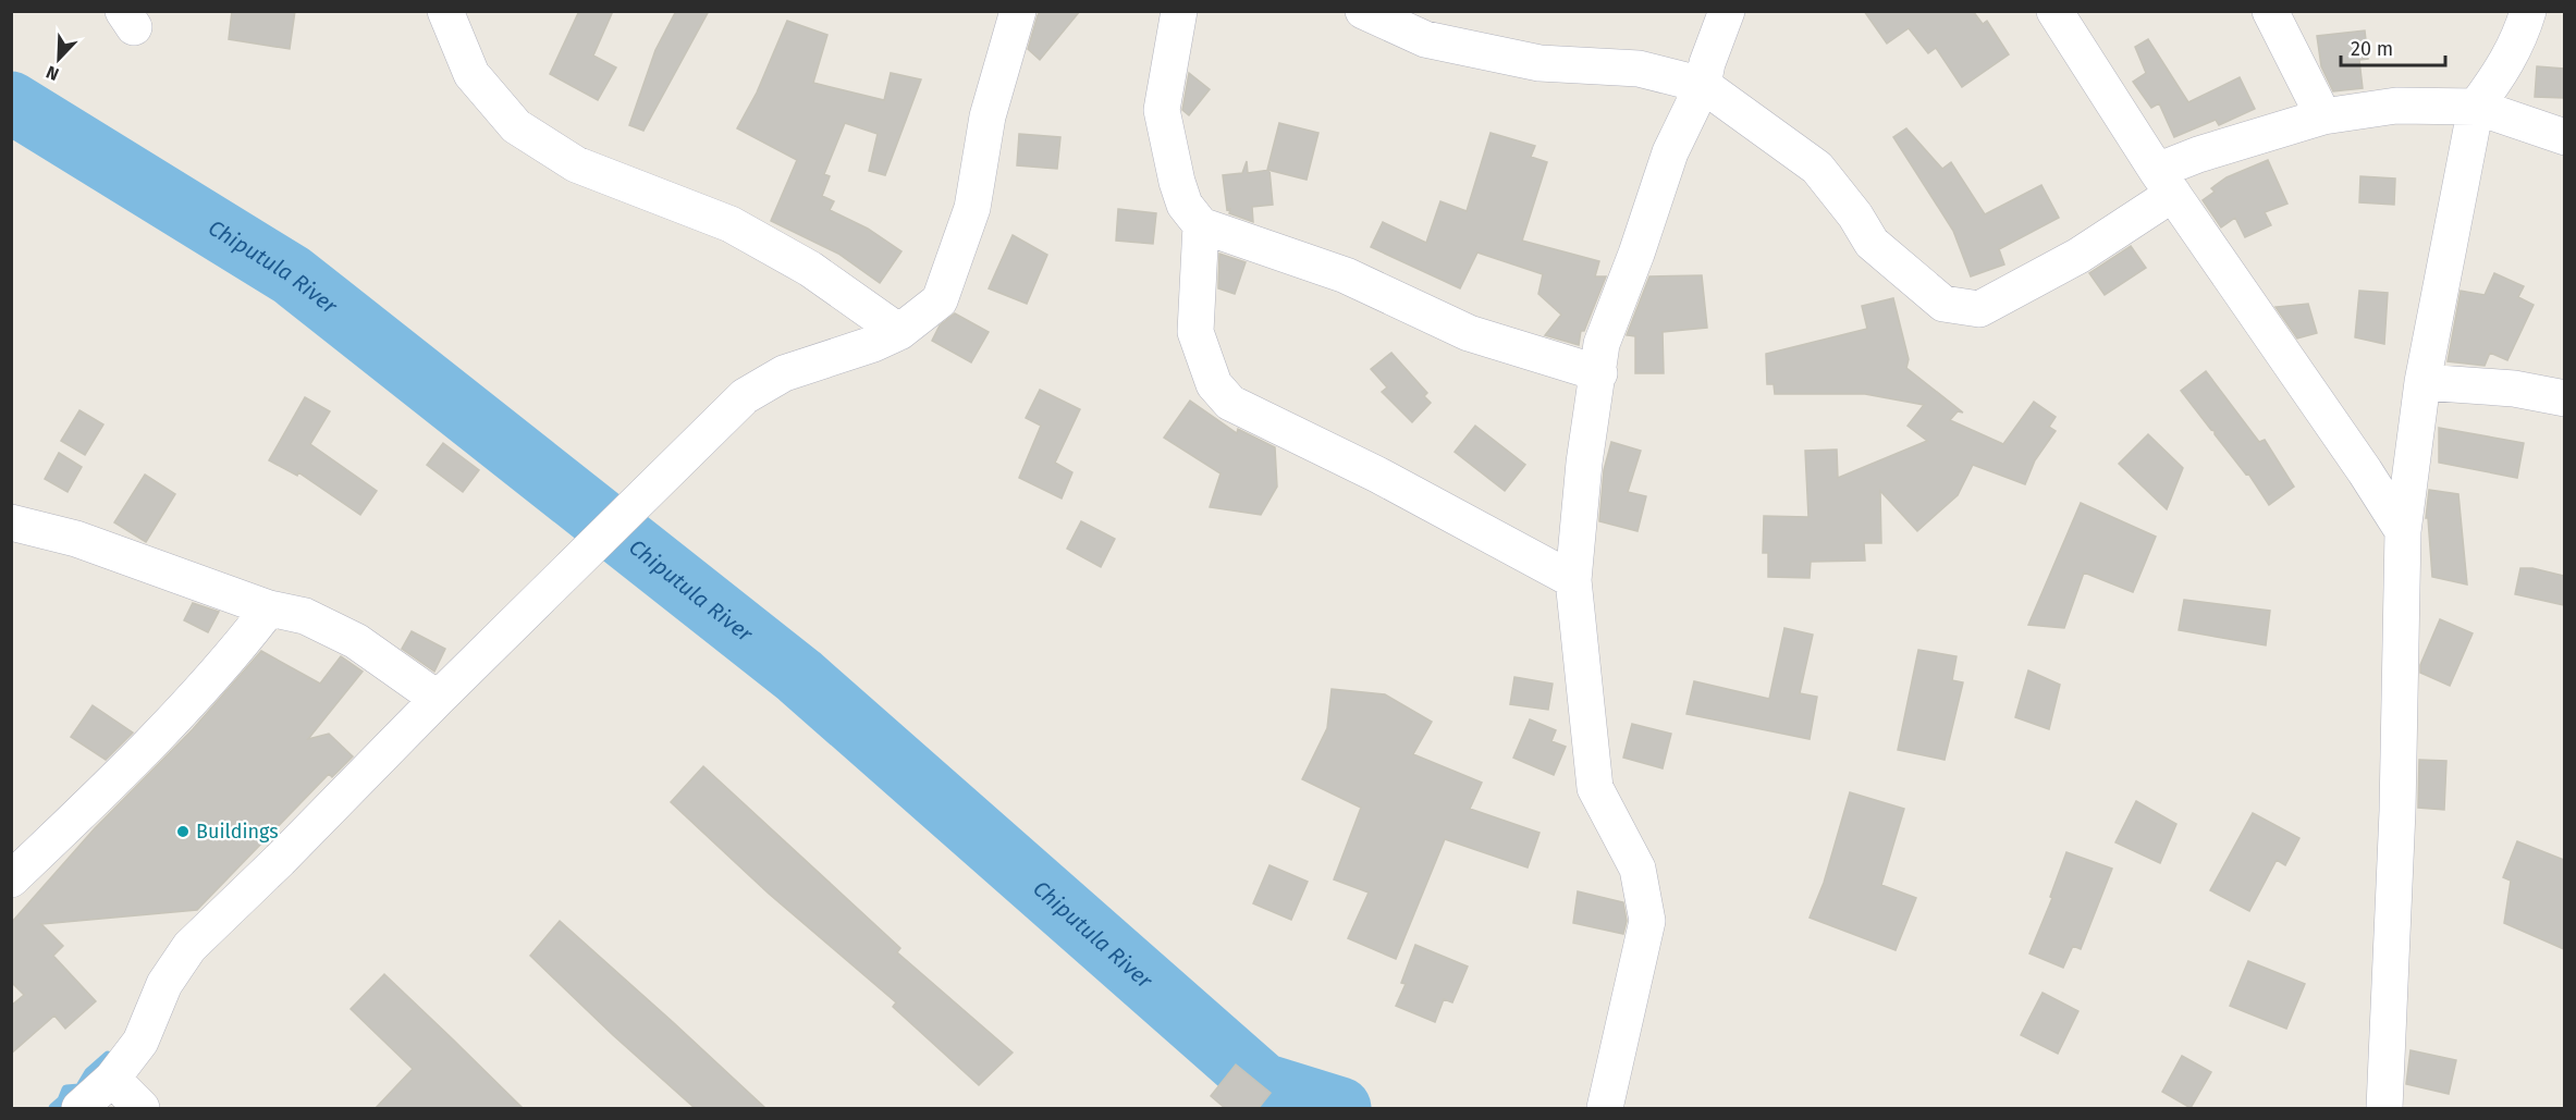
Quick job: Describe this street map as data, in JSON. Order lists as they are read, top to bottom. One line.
{"water":["Chiputula River"],"places":["Buildings"],"scale_bar":"20 m","north":"bottom left"}
